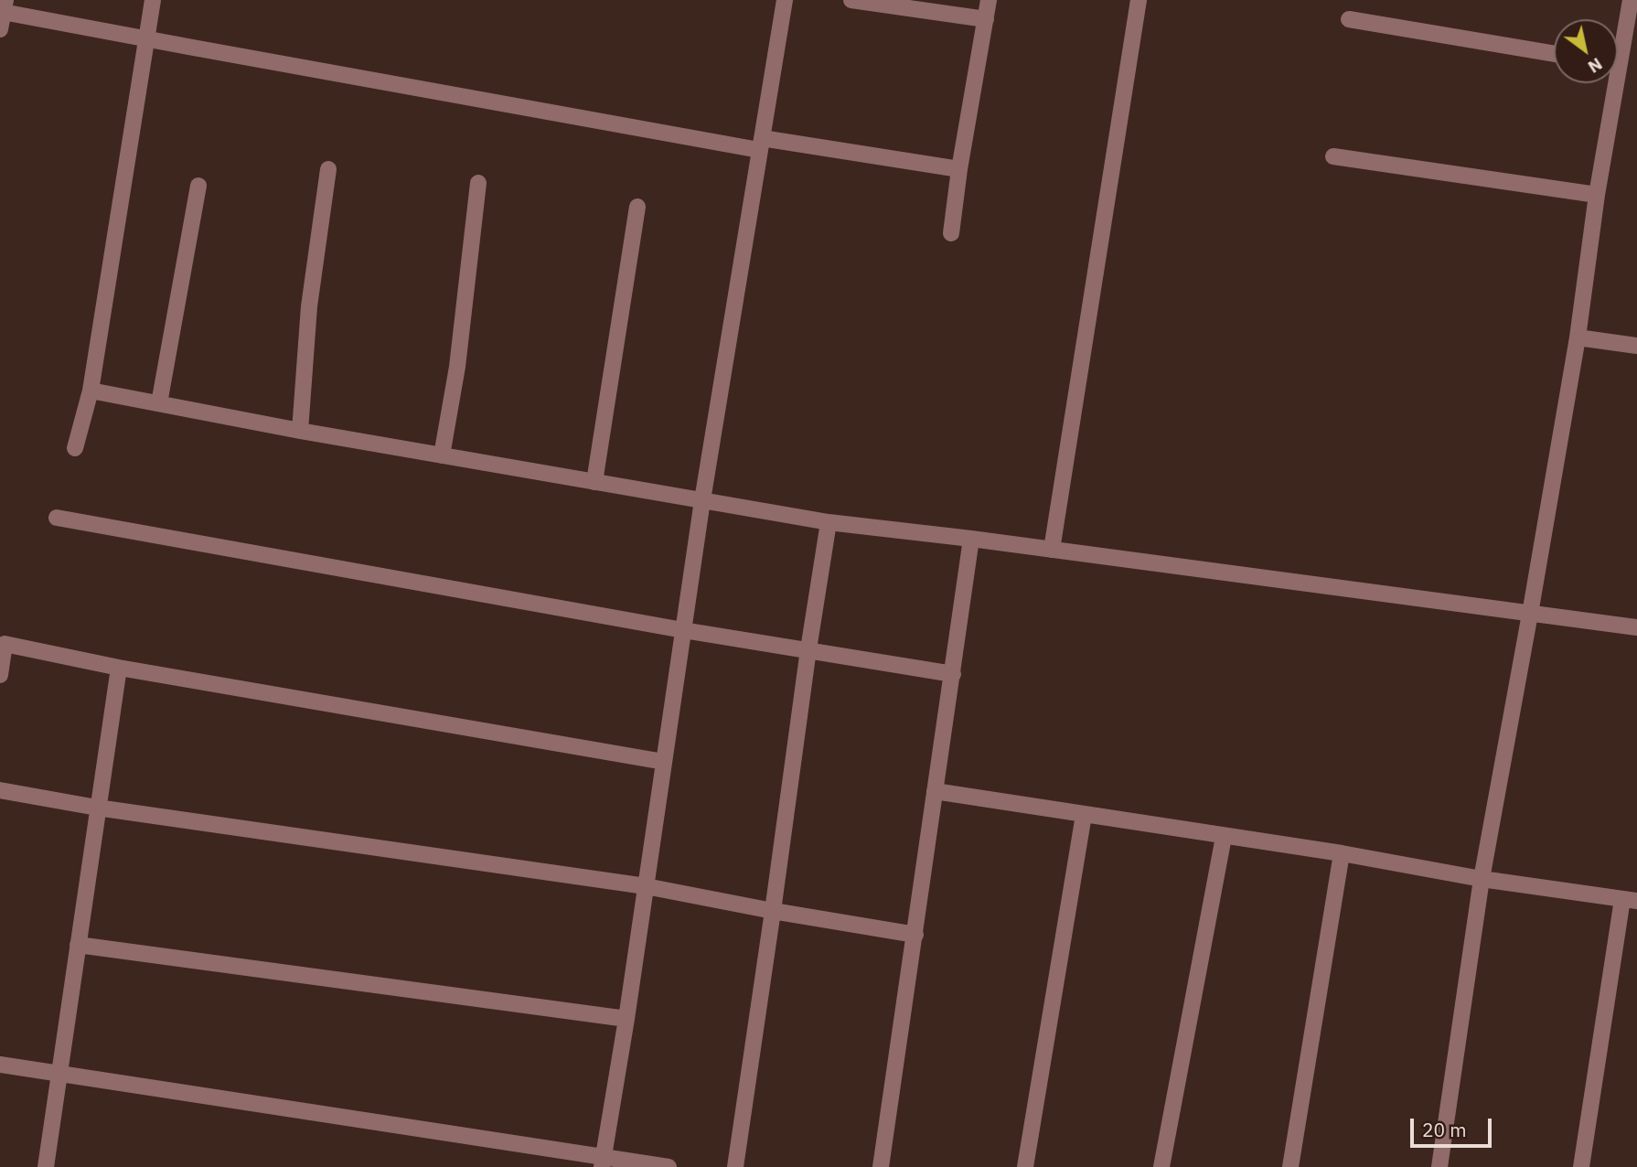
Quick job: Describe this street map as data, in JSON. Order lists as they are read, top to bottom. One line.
{"scale_bar":"20 m","north":"bottom right"}
